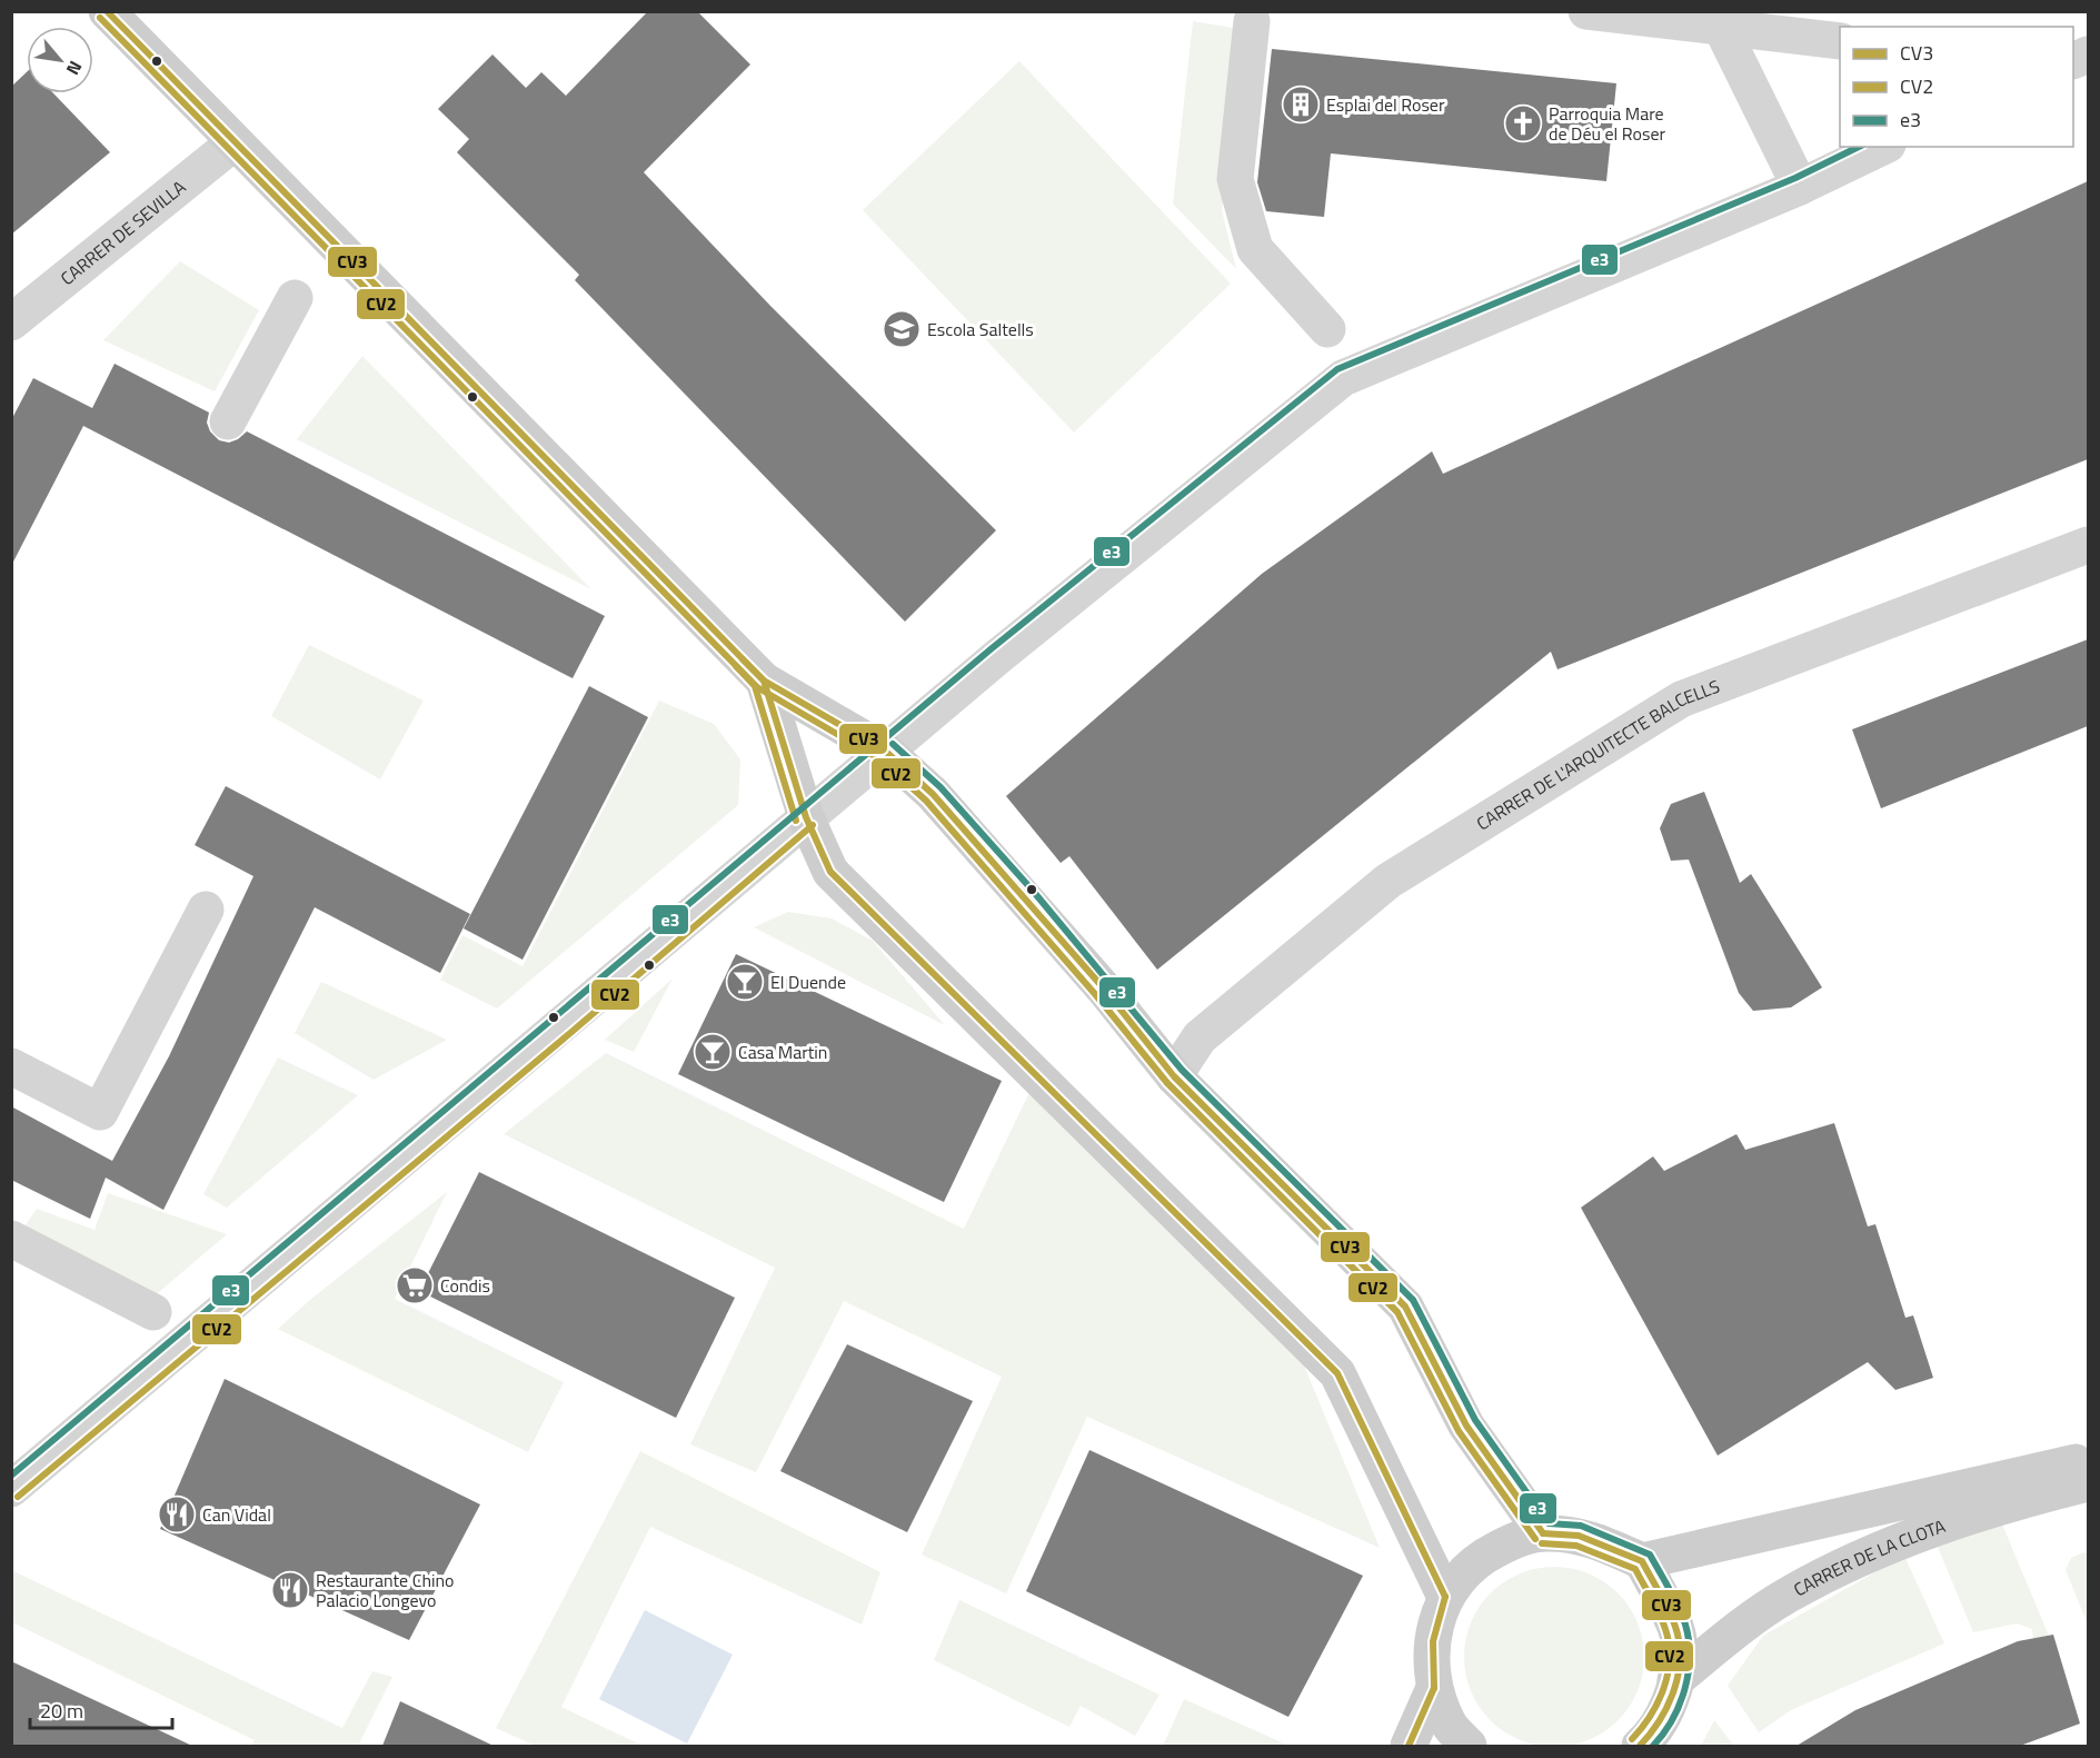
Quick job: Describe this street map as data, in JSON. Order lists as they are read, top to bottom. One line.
{"streets":{"street":["CARRER DE SEVILLA","CARRER DE L'ARQUITECTE BALCELLS","CARRER DE LA CLOTA"]},"places":{"building":["Esplai del Roser"],"church":["Parroquia Mare de Déu el Roser"],"school or university":["Escola Saltells"],"bar":["El Duende","Casa Martin"],"supermarket":["Condis"],"restaurant":["Can Vidal","Restaurante Chino Palacio Longevo"]},"lines":["transit line CV3","transit line CV2","transit line e3"],"legend":["CV3","CV2","e3"],"scale_bar":"20 m","north":"bottom right"}
